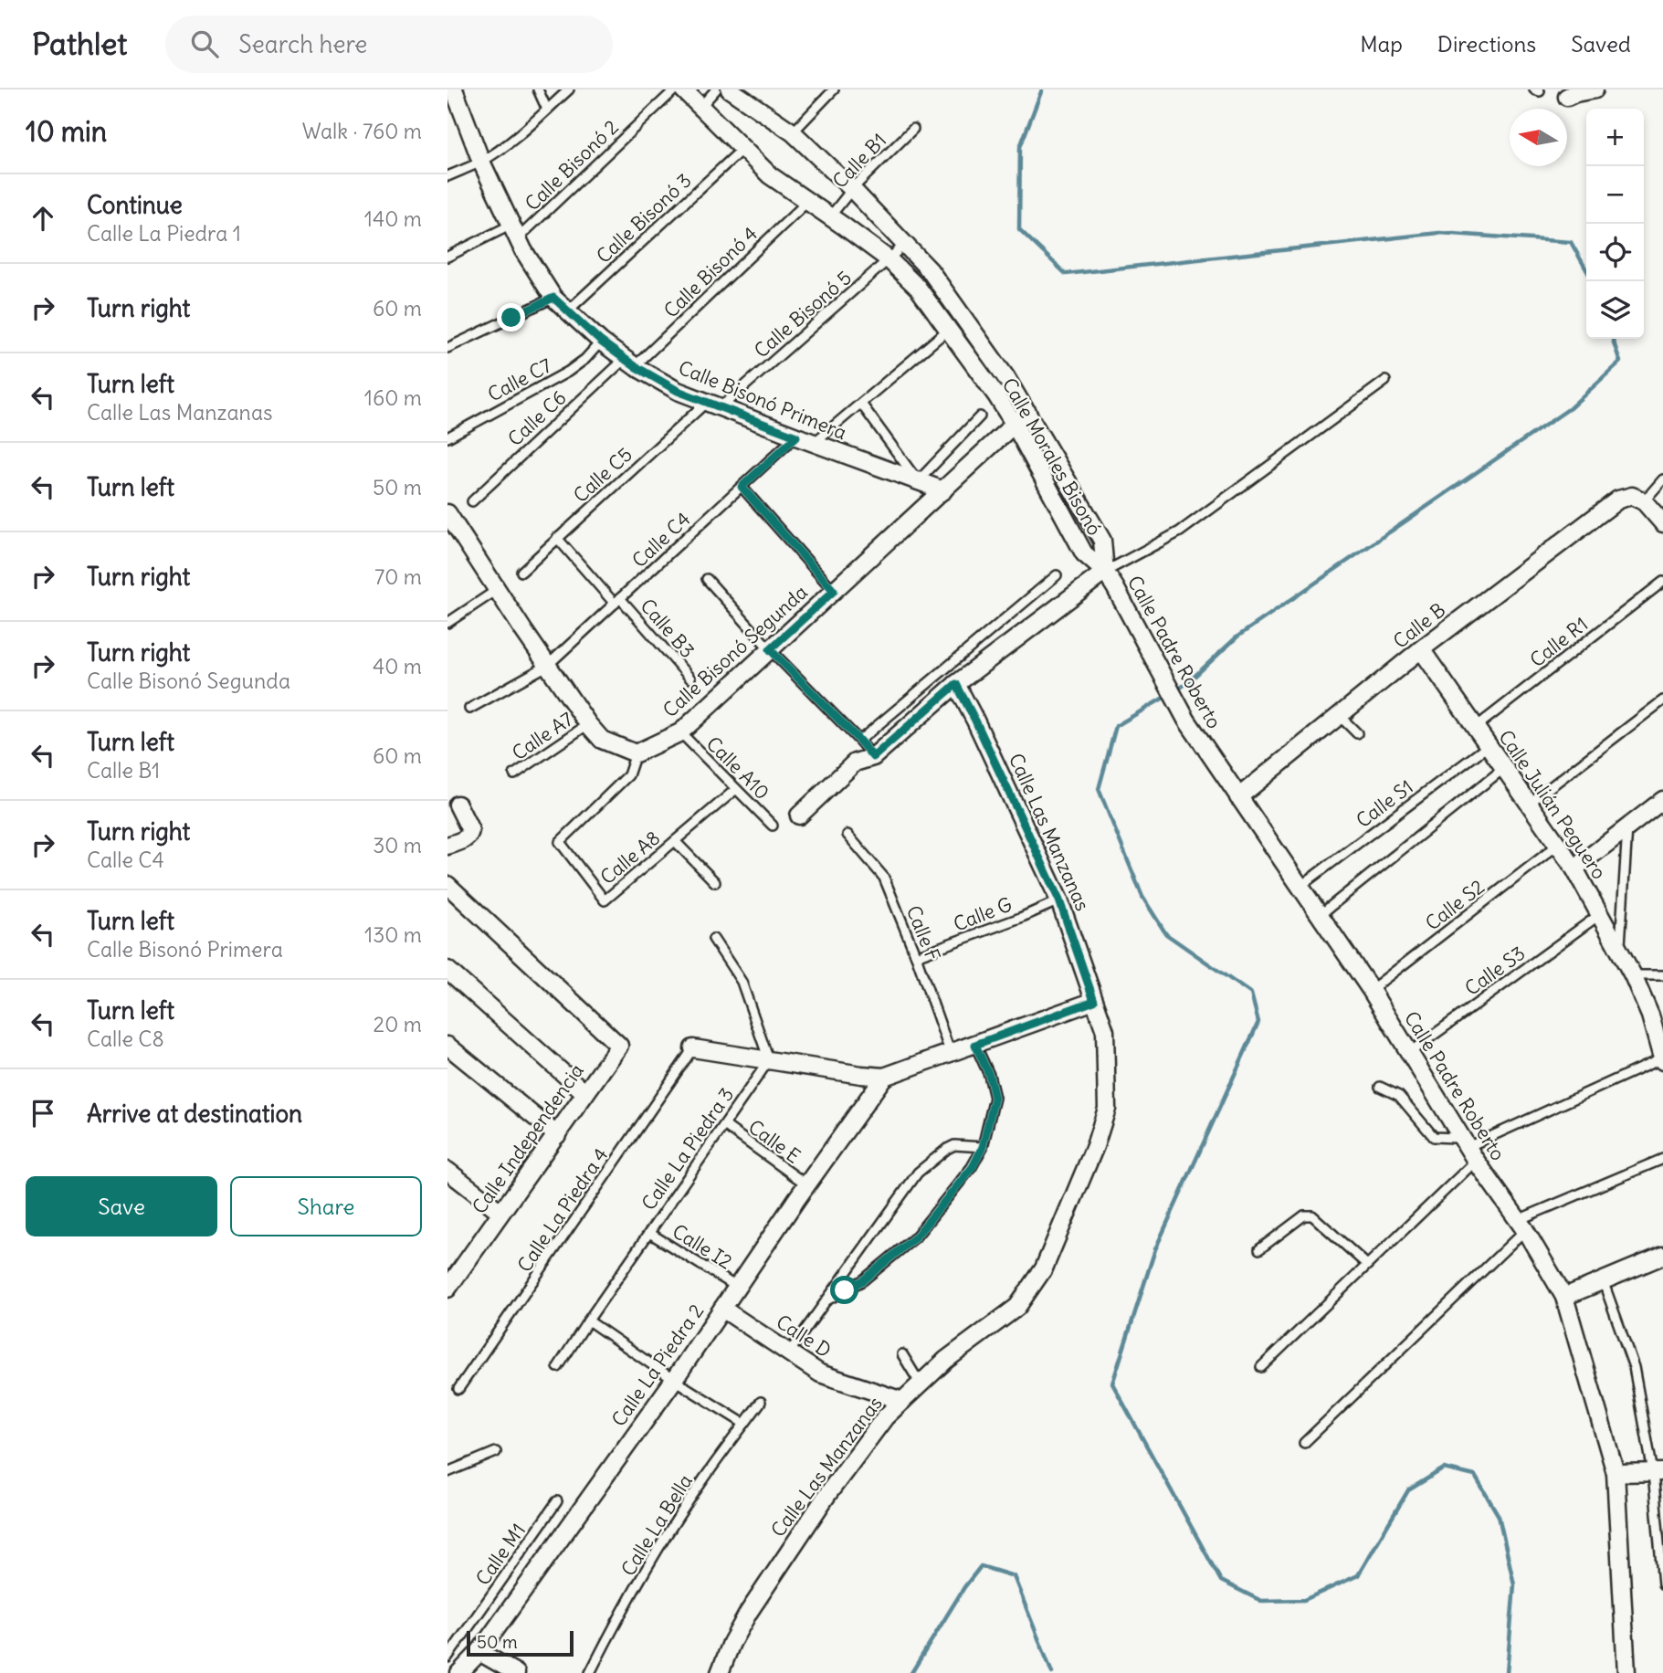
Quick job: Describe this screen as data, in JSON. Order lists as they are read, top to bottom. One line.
{"streets":{"street":["Calle Bisonó Primera","Calle Morales Bisonó","Calle B","Calle Bisonó Segunda","Calle Padre Roberto","Calle Julián Peguero","Calle Las Manzanas","Calle Independencia","Calle D","Calle La Piedra 2"],"lane":["Calle B1","Calle Bisonó 2","Calle Bisonó 3","Calle Bisonó 4","Calle Bisonó 5","Calle C7","Calle C6","Calle C5","Calle C4","Calle B3","Calle R1","Calle A7","Calle A10","Calle S1","Calle A8","Calle S2","Calle G","Calle F","Calle S3","Calle E","Calle La Piedra 3","Calle La Piedra 4","Calle I2","Calle La Bella","Calle M1"]},"crossings":[["Calle B1","Calle Morales Bisonó"],["Calle Bisonó 2","Calle Bisonó Primera"],["Calle Bisonó 3","Calle Bisonó Primera"],["Calle Bisonó 3","Calle Morales Bisonó"],["Calle Bisonó 4","Calle Bisonó Primera"],["Calle Bisonó 4","Calle C6"],["Calle Bisonó 4","Calle Morales Bisonó"],["Calle Bisonó 5","Calle Bisonó Primera"],["Calle Bisonó 5","Calle Morales Bisonó"],["Calle Bisonó 5","Calle C5"],["Calle C7","Calle Bisonó Primera"],["Calle Bisonó Primera","Calle C6"],["Calle Bisonó Primera","Calle C5"],["Calle Bisonó Primera","Calle C4"],["Calle Bisonó Primera","Calle Bisonó Segunda"],["Calle Morales Bisonó","Calle Bisonó Segunda"],["Calle Morales Bisonó","Calle Padre Roberto"],["Calle C5","Calle B3"],["Calle C4","Calle B3"],["Calle B","Calle Padre Roberto"],["Calle B","Calle Julián Peguero"],["Calle R1","Calle Julián Peguero"],["Calle Bisonó Segunda","Calle A10"],["Calle Bisonó Segunda","Calle A8"],["Calle Padre Roberto","Calle S1"],["Calle Padre Roberto","Calle S2"],["Calle Padre Roberto","Calle S3"],["Calle A10","Calle A8"],["Calle S1","Calle Julián Peguero"],["Calle Julián Peguero","Calle S2"],["Calle Julián Peguero","Calle S3"],["Calle Las Manzanas","Calle G"],["Calle Las Manzanas","Calle D"],["Calle G","Calle F"],["Calle E","Calle La Piedra 3"],["Calle E","Calle La Piedra 2"],["Calle La Piedra 3","Calle I2"],["Calle I2","Calle La Piedra 2"],["Calle D","Calle La Piedra 2"]],"scale_bar":"50 m","north":"left","page":{"header":"Pathlet","search":"Search here","nav":["Map","Directions","Saved"],"heading":["10 min","Walk · 760 m"],"map_buttons":["+","−"],"list":[["Continue","Calle La Piedra 1","140 m"],["Turn right","60 m"],["Turn left","Calle Las Manzanas","160 m"],["Turn left","50 m"],["Turn right","70 m"],["Turn right","Calle Bisonó Segunda","40 m"],["Turn left","Calle B1","60 m"],["Turn right","Calle C4","30 m"],["Turn left","Calle Bisonó Primera","130 m"],["Turn left","Calle C8","20 m"],"Arrive at destination"],"buttons":["Save","Share"],"scale":"50 m"}}
